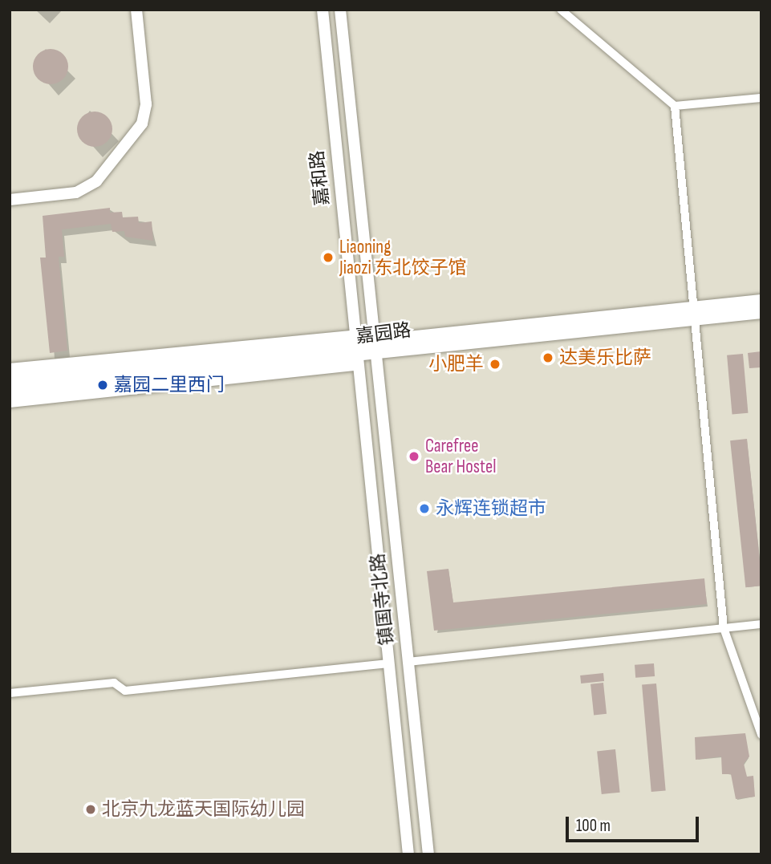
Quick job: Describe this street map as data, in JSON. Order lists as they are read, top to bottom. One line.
{"streets":{"main road":["嘉园路"],"street":["嘉和路","镇国寺北路"]},"crossings":[["嘉和路","嘉园路"],["嘉和路","镇国寺北路"],["嘉园路","镇国寺北路"]],"places":["Liaoning Jiaozi 东北饺子馆","达美乐比萨","小肥羊","嘉园二里西门","Carefree Bear Hostel","永辉连锁超市","北京九龙蓝天国际幼儿园"],"scale_bar":"100 m"}
